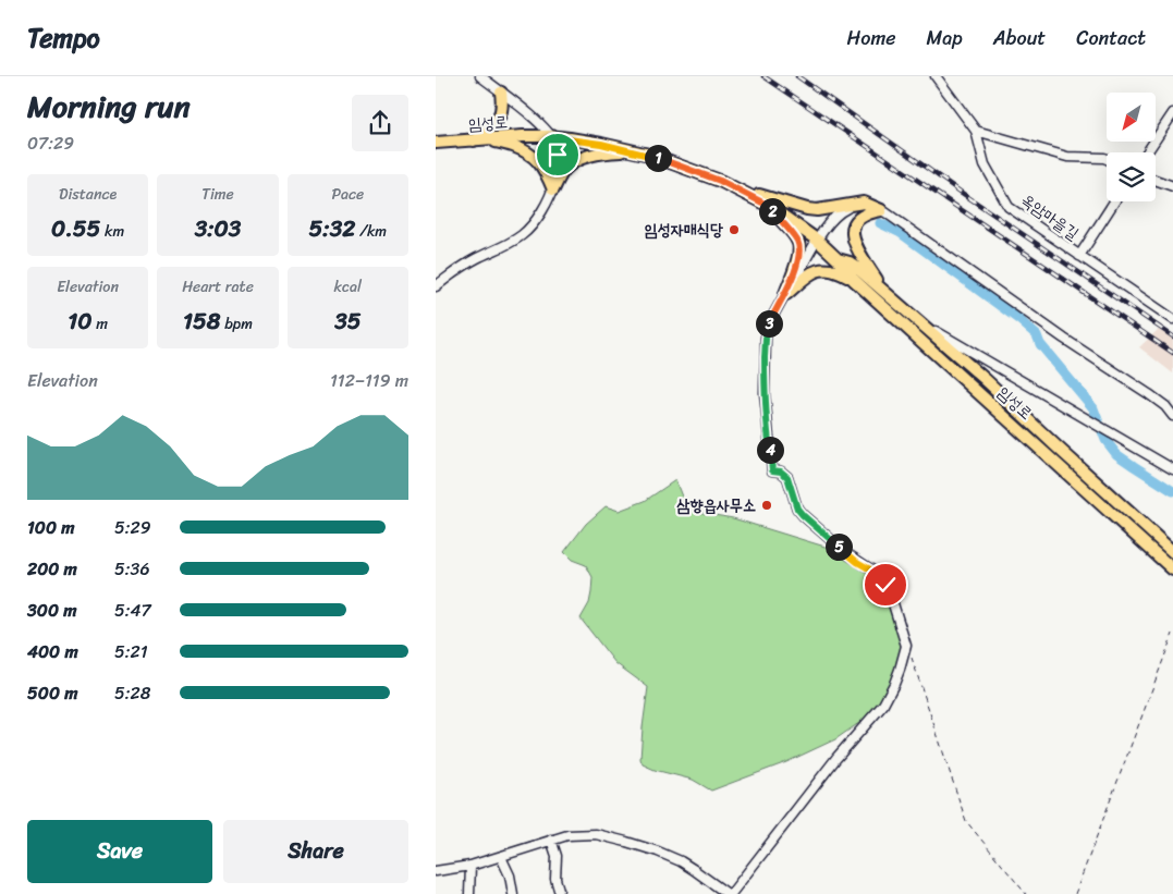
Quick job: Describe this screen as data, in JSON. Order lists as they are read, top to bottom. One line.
{"streets":{"main road":["임성로"],"street":["옥암마을길"]},"places":["임성자매식당","삼향읍사무소"],"north":"bottom left","page":{"header":"Tempo","nav":["Home","Map","About","Contact"],"heading":["Morning run","07:29"],"pins":["1","2","3","4","5"],"stats":[["Distance","0.55 km"],["Time","3:03"],["Pace","5:32 /km"],["Elevation","10 m"],["Heart rate","158 bpm"],["kcal","35"]],"chart":["Elevation","112–119 m"],"list":[{"name":"100 m","note":"5:29"},{"name":"200 m","note":"5:36"},{"name":"300 m","note":"5:47"},{"name":"400 m","note":"5:21"},{"name":"500 m","note":"5:28"}],"buttons":["Save","Share"]}}
